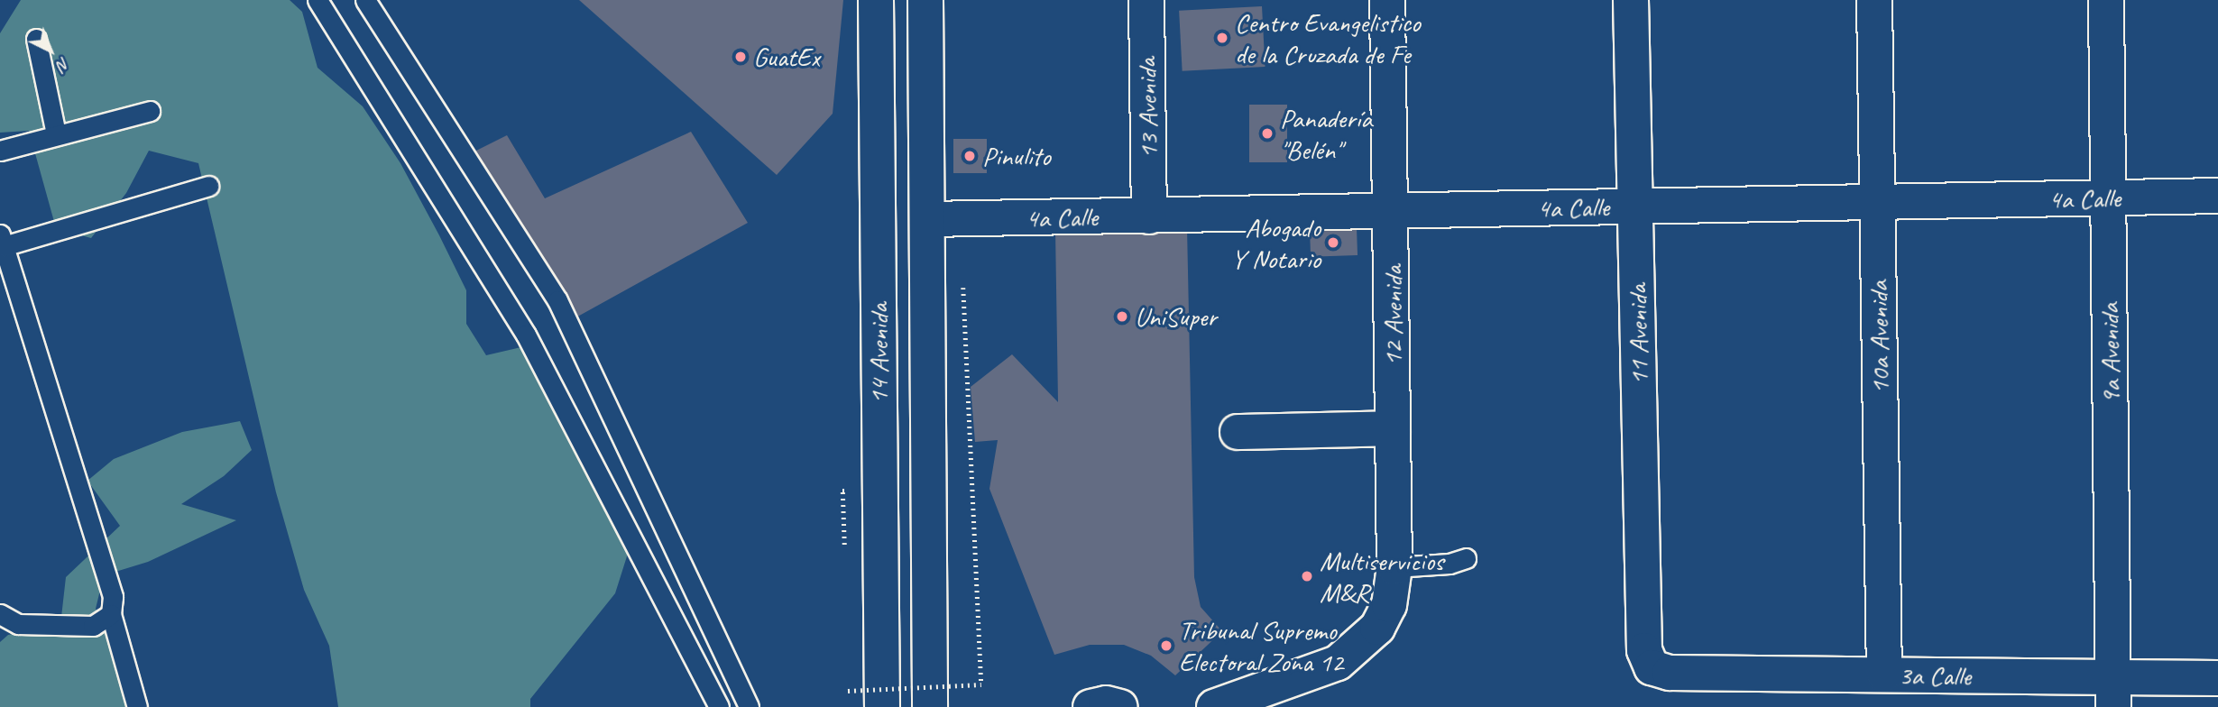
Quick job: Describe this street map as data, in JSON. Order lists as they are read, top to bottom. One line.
{"streets":{"street":["13 Avenida","4a Calle","12 Avenida","11 Avenida","10a Avenida","14 Avenida","9a Avenida","3a Calle"]},"crossings":[["13 Avenida","4a Calle"],["4a Calle","12 Avenida"],["4a Calle","11 Avenida"],["4a Calle","10a Avenida"],["4a Calle","14 Avenida"],["4a Calle","9a Avenida"],["11 Avenida","3a Calle"],["10a Avenida","3a Calle"],["9a Avenida","3a Calle"]],"places":["Centro Evangelistico de la Cruzada de Fe","GuatEx","Panadería \"Belén\"","Pinulito","Abogado Y Notario","UniSuper","Multiservicios M&R","Tribunal Supremo Electoral Zona 12"],"north":"bottom right"}
